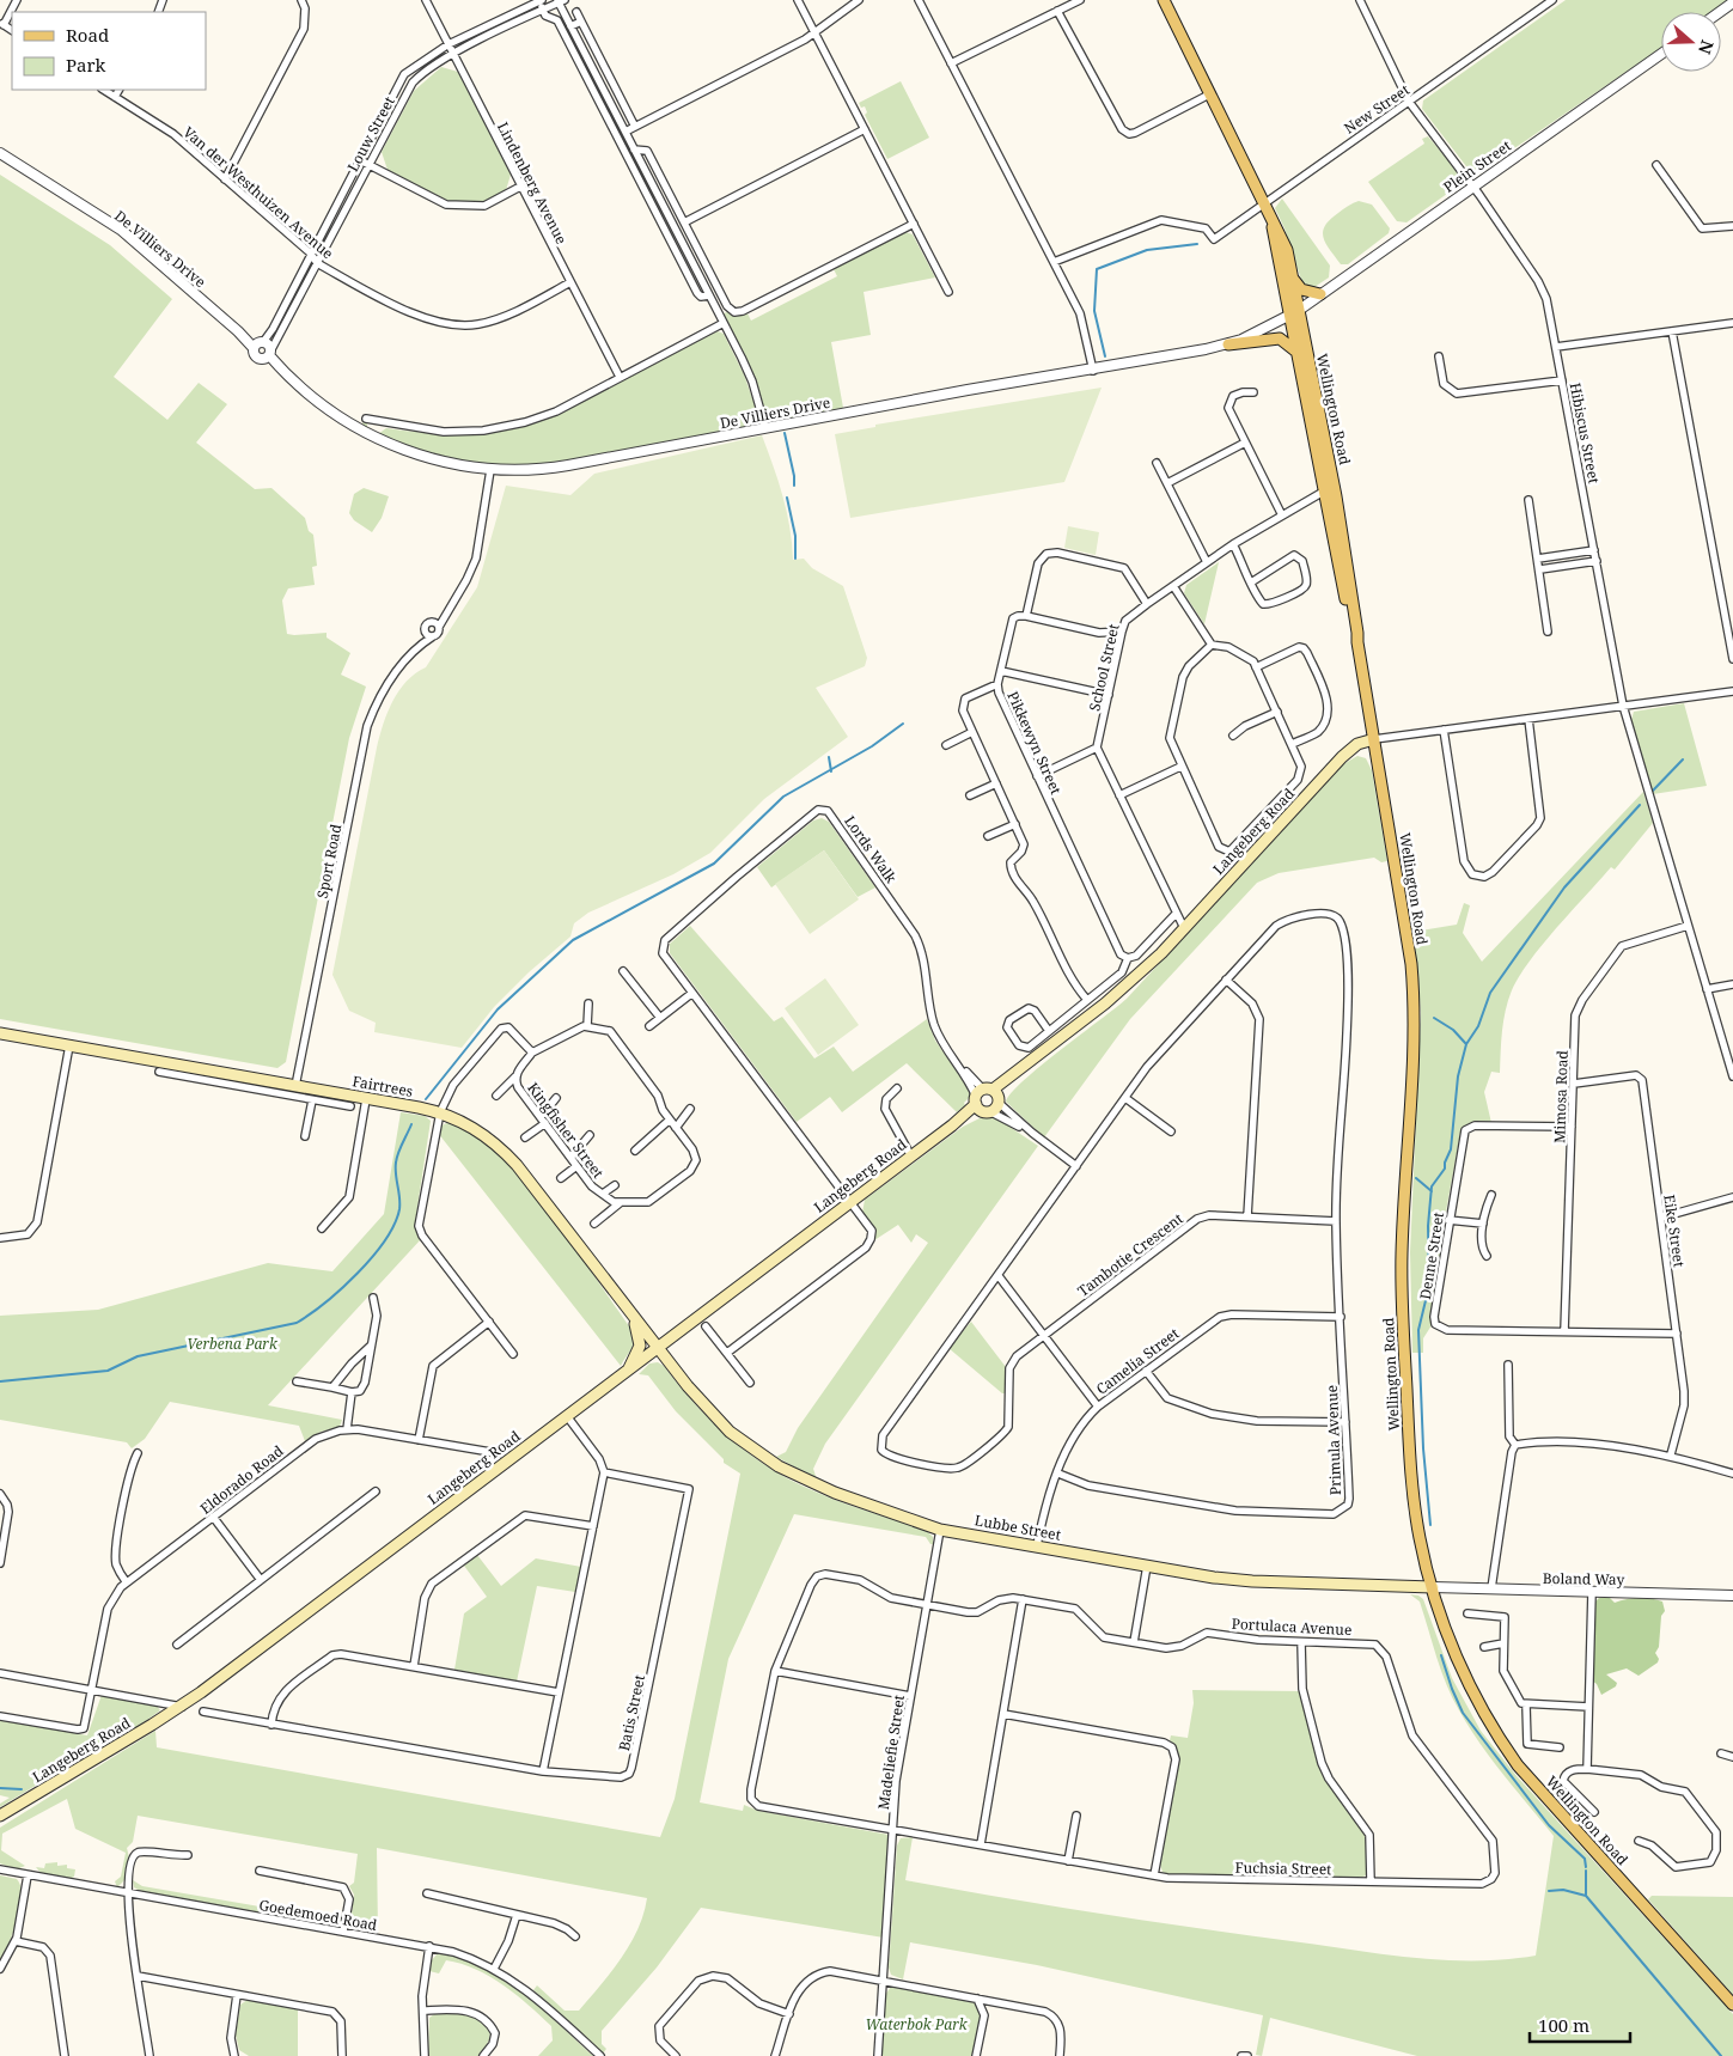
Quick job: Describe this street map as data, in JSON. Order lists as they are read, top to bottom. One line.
{"streets":{"main road":["Wellington Road","Langeberg Road","Fairtrees","Lubbe Street"],"street":["New Street","Louw Street","Plein Street","Lindenberg Avenue","Van der Westhuizen Avenue","De Villiers Drive","Hibiscus Street","School Street","Pikkewyn Street","Lords Walk","Sport Road","Mimosa Road","Kingfisher Street","Eike Street","Tambotie Crescent","Denne Street","Camelia Street","Primula Avenue","Eldorado Road","Boland Way","Portulaca Avenue","Batis Street","Madeliefie Street","Fuchsia Street","Goedemoed Road"]},"crossings":[["New Street","Wellington Road"],["New Street","Hibiscus Street"],["Louw Street","Lindenberg Avenue"],["Louw Street","Van der Westhuizen Avenue"],["Louw Street","De Villiers Drive"],["Plein Street","De Villiers Drive"],["Plein Street","Wellington Road"],["Plein Street","Hibiscus Street"],["Lindenberg Avenue","Van der Westhuizen Avenue"],["De Villiers Drive","Wellington Road"],["Wellington Road","School Street"],["Wellington Road","Langeberg Road"],["Wellington Road","Lubbe Street"],["Wellington Road","Boland Way"],["Hibiscus Street","Mimosa Road"],["School Street","Pikkewyn Street"],["Langeberg Road","Lords Walk"],["Langeberg Road","Fairtrees"],["Langeberg Road","Lubbe Street"],["Sport Road","Fairtrees"],["Fairtrees","Lubbe Street"],["Mimosa Road","Eike Street"],["Mimosa Road","Denne Street"],["Eike Street","Denne Street"],["Tambotie Crescent","Primula Avenue"],["Camelia Street","Primula Avenue"],["Camelia Street","Lubbe Street"],["Lubbe Street","Boland Way"],["Lubbe Street","Madeliefie Street"],["Portulaca Avenue","Madeliefie Street"],["Portulaca Avenue","Fuchsia Street"],["Madeliefie Street","Fuchsia Street"]],"parks":["Verbena Park","Waterbok Park"],"legend":["Road","Park"],"scale_bar":"100 m","north":"right"}
